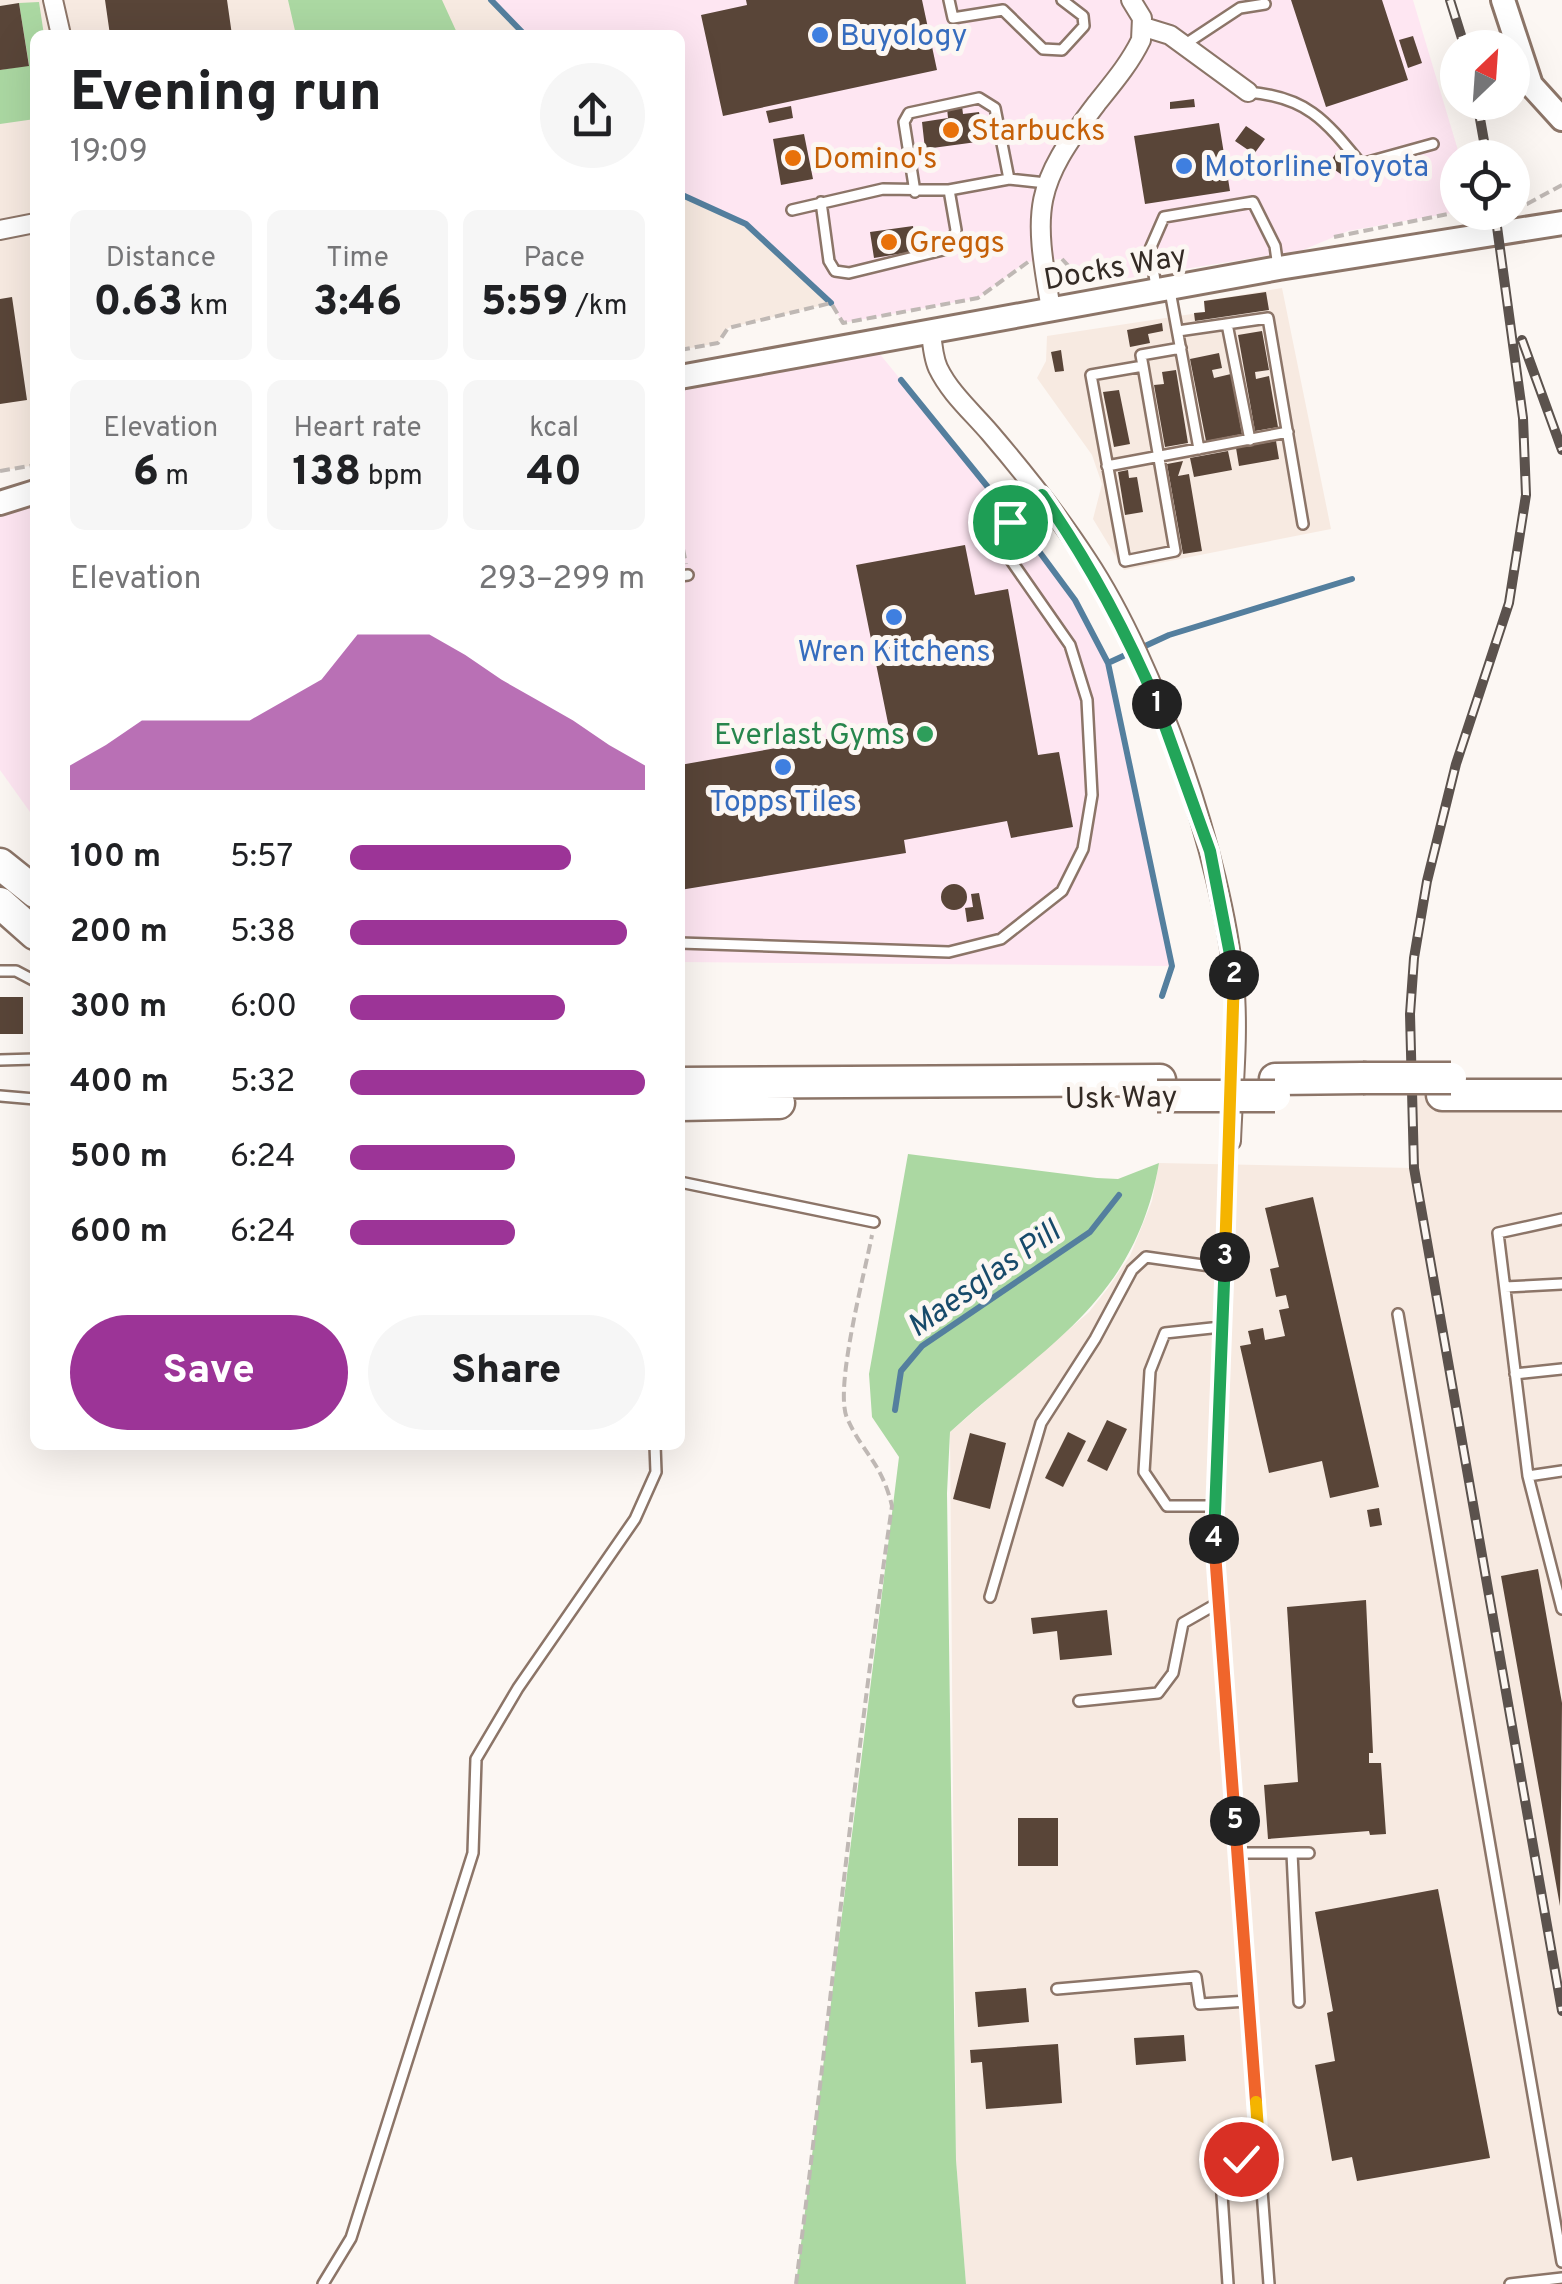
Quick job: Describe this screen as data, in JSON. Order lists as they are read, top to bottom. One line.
{"streets":{"main road":["Usk Way"],"street":["Docks Way"]},"water":["Maesglas Pill"],"places":["Buyology","Starbucks","Domino's","Motorline Toyota","Greggs","Wren Kitchens","Everlast Gyms","Topps Tiles"],"north":"top right","page":{"heading":["Evening run","19:09"],"stats":[["Distance","0.63 km"],["Time","3:46"],["Pace","5:59 /km"],["Elevation","6 m"],["Heart rate","138 bpm"],["kcal","40"]],"chart":["Elevation","293–299 m"],"pins":["1","2","3","4","5"],"list":[{"name":"100 m","note":"5:57"},{"name":"200 m","note":"5:38"},{"name":"300 m","note":"6:00"},{"name":"400 m","note":"5:32"},{"name":"500 m","note":"6:24"},{"name":"600 m","note":"6:24"}],"buttons":["Save","Share"]}}
